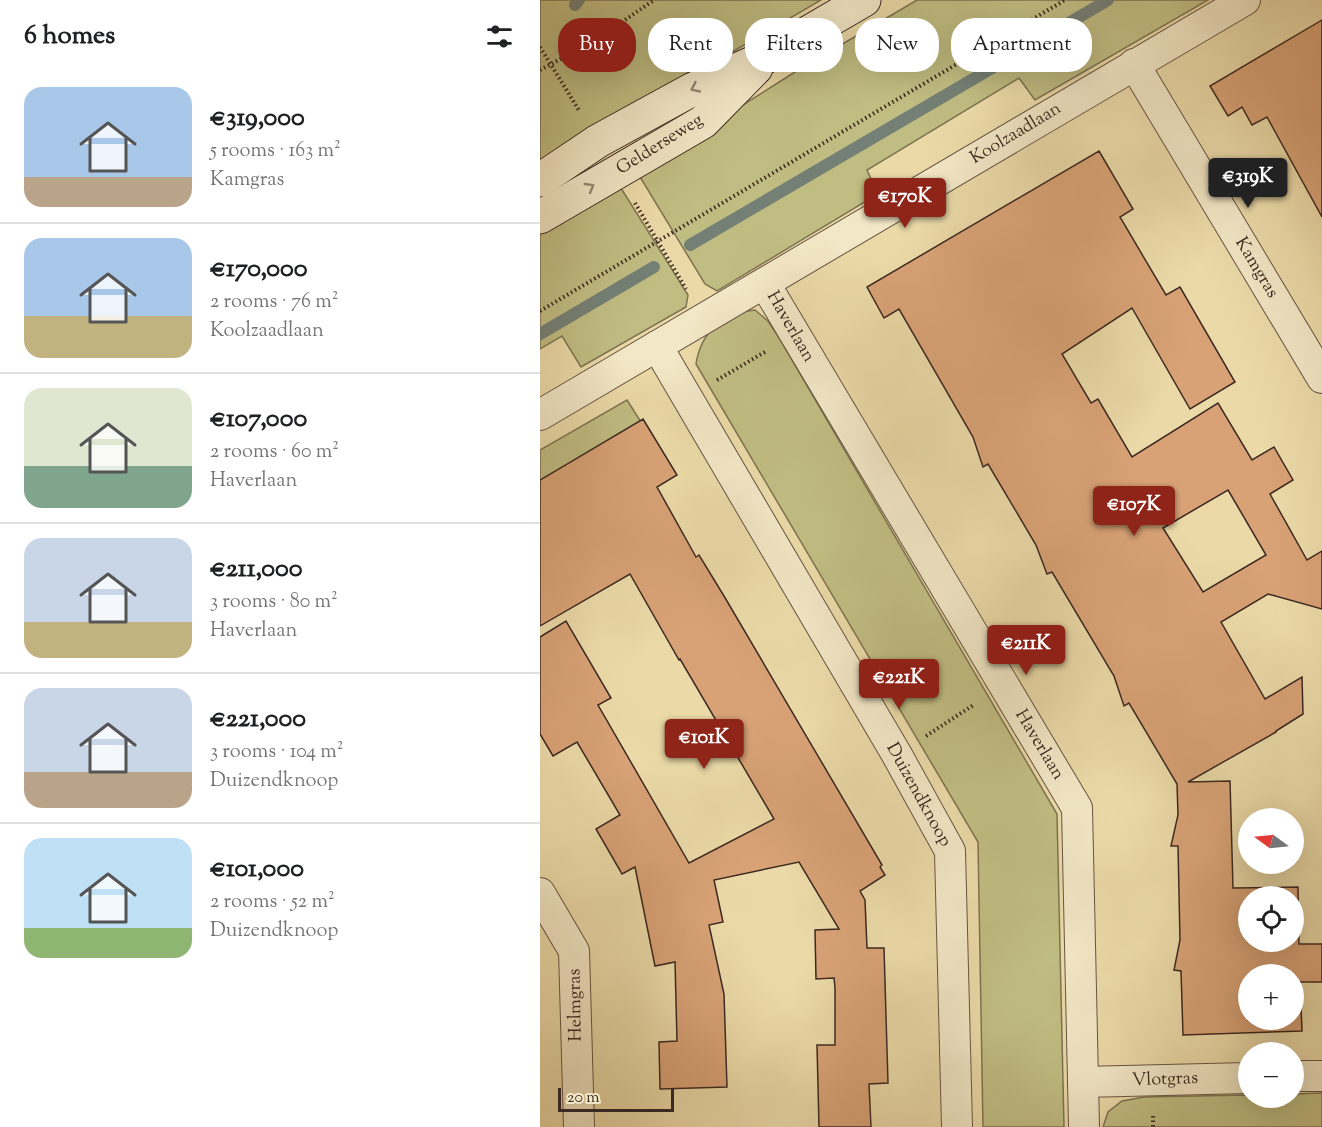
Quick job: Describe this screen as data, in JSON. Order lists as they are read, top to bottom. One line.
{"streets":{"street":["Koolzaadlaan","Gelderseweg","Kamgras","Haverlaan","Duizendknoop","Helmgras","Vlotgras"]},"crossings":[["Koolzaadlaan","Kamgras"],["Koolzaadlaan","Haverlaan"],["Koolzaadlaan","Duizendknoop"],["Haverlaan","Vlotgras"]],"scale_bar":"20 m","north":"left","page":{"heading":"6 homes","chip":["Buy","Rent","Filters","New","Apartment"],"list":[{"name":"€319,000","note":"5 rooms · 163 m² · Kamgras"},{"name":"€170,000","note":"2 rooms · 76 m² · Koolzaadlaan"},{"name":"€107,000","note":"2 rooms · 60 m² · Haverlaan"},{"name":"€211,000","note":"3 rooms · 80 m² · Haverlaan"},{"name":"€221,000","note":"3 rooms · 104 m² · Duizendknoop"},{"name":"€101,000","note":"2 rooms · 52 m² · Duizendknoop"}],"price":["€319K","€170K","€107K","€211K","€221K","€101K"],"map_buttons":["+","−"],"scale":"20 m"}}
